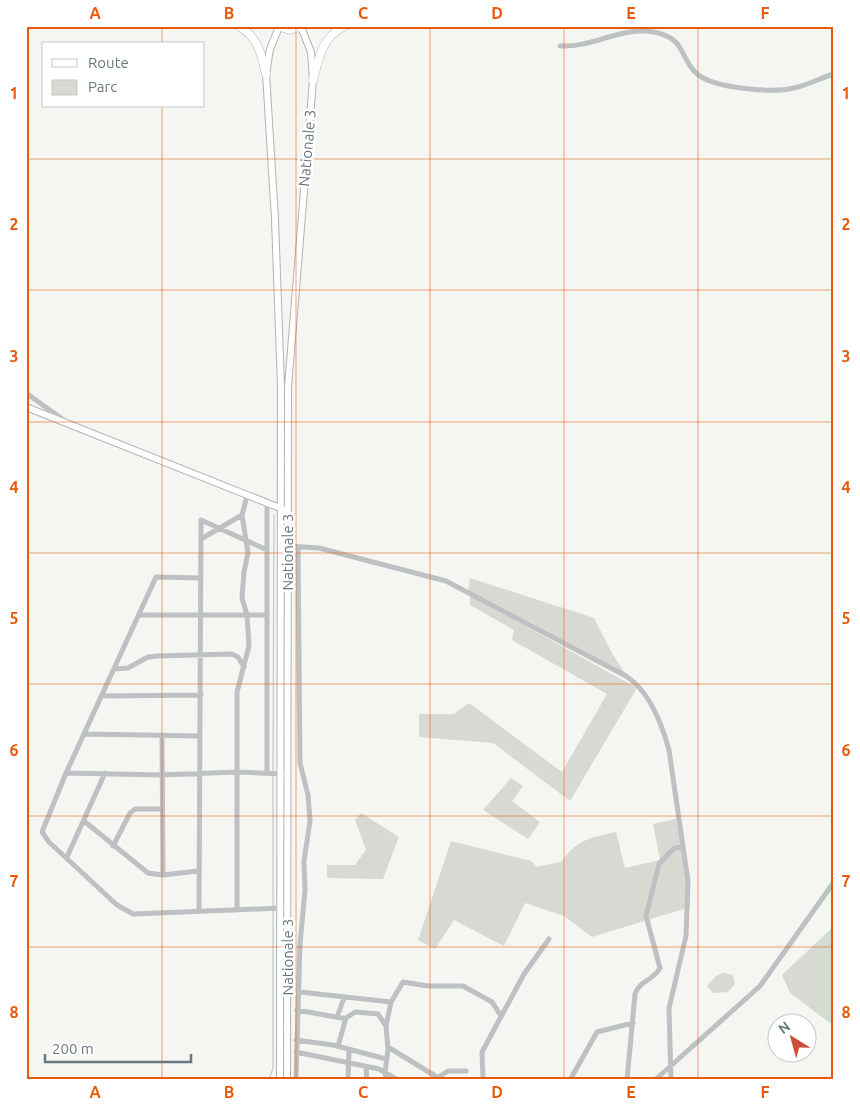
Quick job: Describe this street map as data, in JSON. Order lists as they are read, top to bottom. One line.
{"streets":{"main road":["Nationale 3"]},"legend":["Route","Parc"],"scale_bar":"200 m","north":"top left","grid":{"columns":["A","B","C","D","E","F"],"rows":["1","2","3","4","5","6","7","8"]}}
